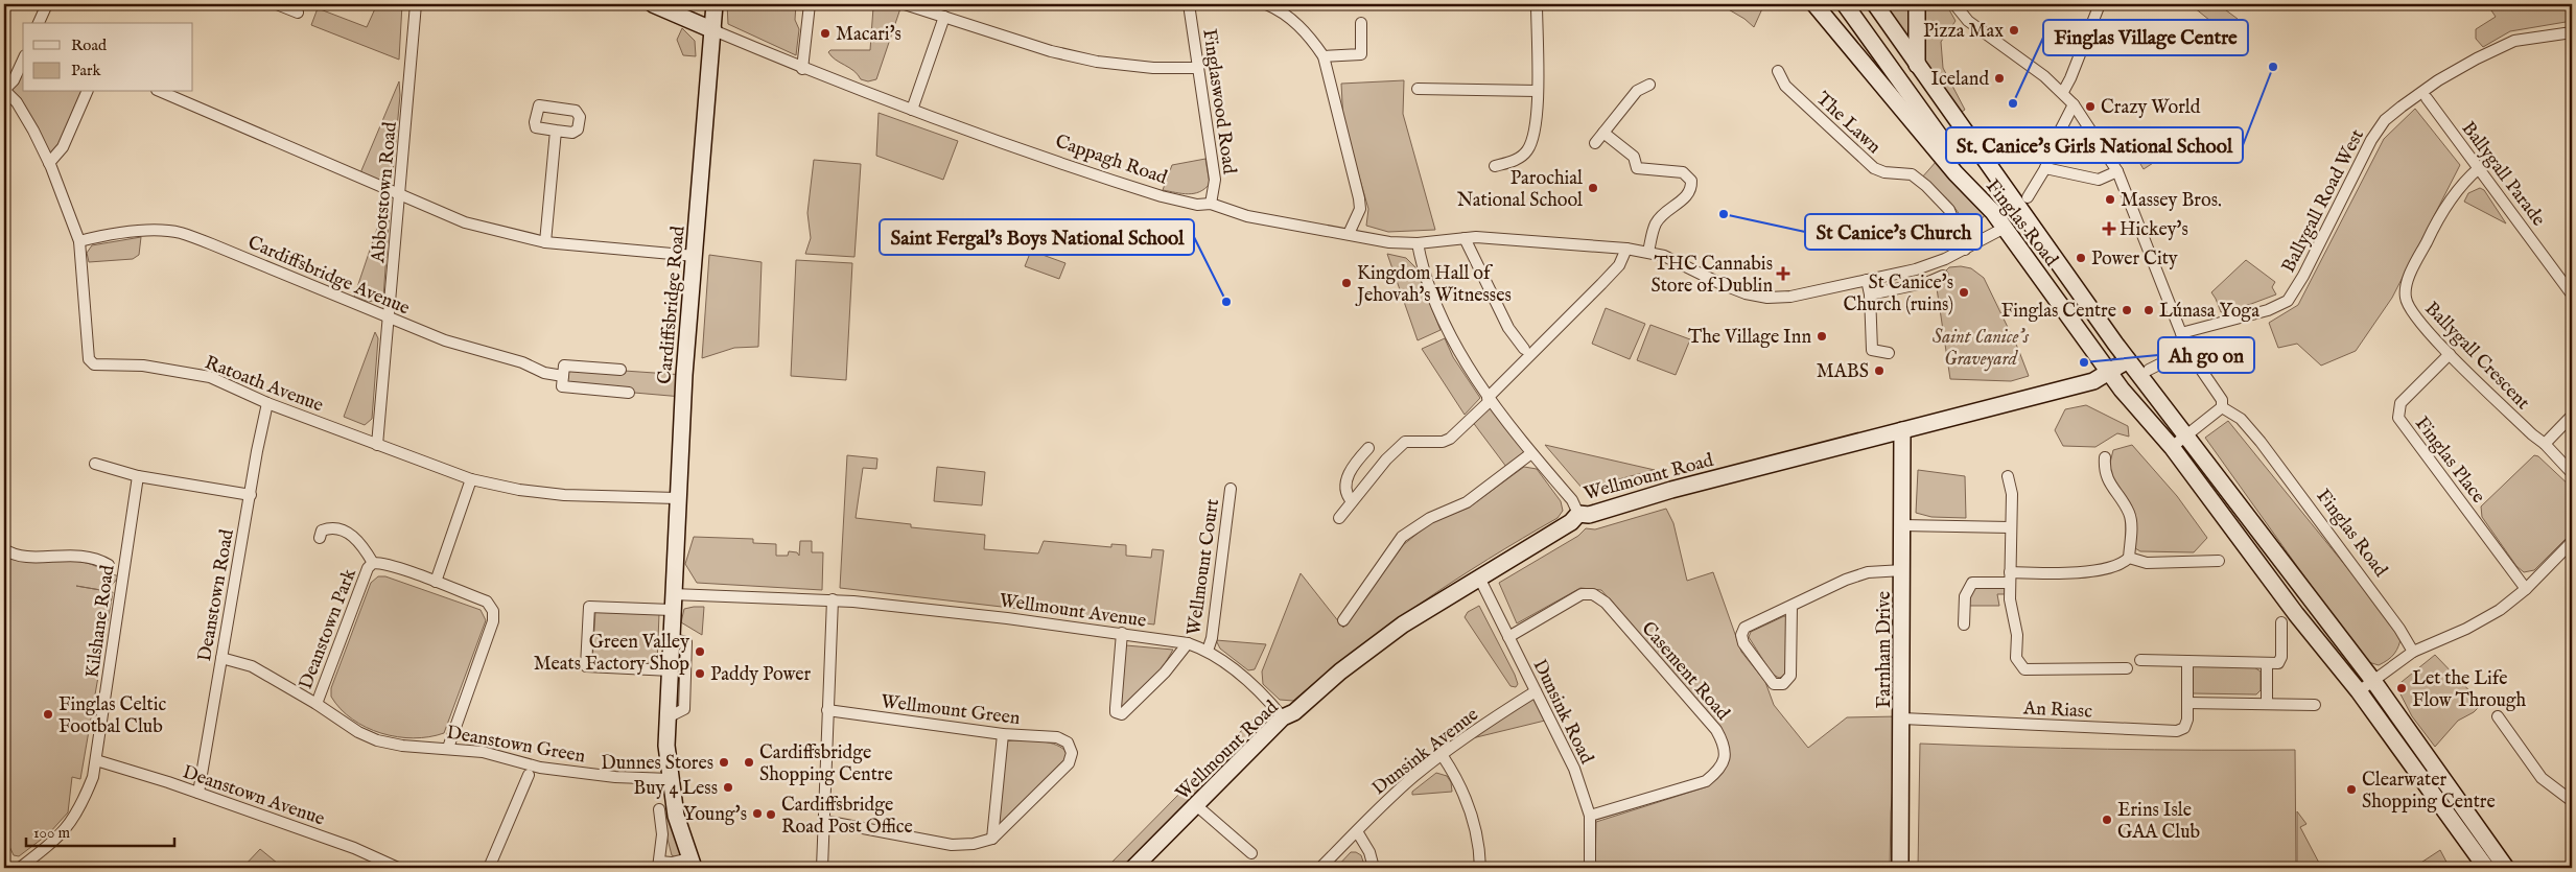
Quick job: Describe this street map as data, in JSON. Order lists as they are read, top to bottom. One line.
{"streets":{"main road":["Cappagh Road","Finglas Road","Cardiffsbridge Road","Wellmount Road","Farnham Drive"],"street":["Finglaswood Road","The Lawn","Ballygall Parade","Abbotstown Road","Ballygall Road West","Cardiffsbridge Avenue","Ballygall Crescent","Ratoath Avenue","Finglas Place","Wellmount Court","Deanstown Road","Wellmount Avenue","Kilshane Road","Deanstown Park","Casement Road","Wellmount Green","An Riasc","Dunsink Road","Deanstown Green","Dunsink Avenue","Deanstown Avenue"]},"crossings":[["Finglaswood Road","Cappagh Road"],["The Lawn","Cappagh Road"],["Cappagh Road","Finglas Road"],["Cappagh Road","Cardiffsbridge Road"],["Ballygall Parade","Ballygall Crescent"],["Abbotstown Road","Cardiffsbridge Avenue"],["Abbotstown Road","Ratoath Avenue"],["Finglas Road","Wellmount Road"],["Cardiffsbridge Avenue","Ratoath Avenue"],["Cardiffsbridge Road","Ratoath Avenue"],["Cardiffsbridge Road","Wellmount Avenue"],["Cardiffsbridge Road","Deanstown Green"],["Ballygall Crescent","Finglas Place"],["Ratoath Avenue","Deanstown Road"],["Wellmount Road","Wellmount Avenue"],["Wellmount Road","Farnham Drive"],["Wellmount Road","Dunsink Road"],["Wellmount Court","Wellmount Avenue"],["Deanstown Road","Deanstown Green"],["Deanstown Road","Deanstown Avenue"],["Kilshane Road","Deanstown Avenue"],["Deanstown Park","Deanstown Green"],["Farnham Drive","An Riasc"],["Casement Road","Dunsink Road"],["Dunsink Road","Dunsink Avenue"]],"parks":["Saint Canice's Graveyard"],"places":{"other":["Pizza Max","Macari's","St. Canice's Girls National School","Iceland","Finglas Village Centre","Crazy World","Parochial National School","Massey Bros.","St Canice's Church","Power City","Kingdom Hall of Jehovah's Witnesses","St Canice's Church (ruins)","Saint Fergal's Boys National School","Finglas Centre","Lúnasa Yoga","The Village Inn","Ah go on","MABS","Green Valley Meats Factory Shop","Paddy Power","Let the Life Flow Through","Finglas Celtic Footbal Club","Dunnes Stores","Cardiffsbridge Shopping Centre","Buy 4 Less","Clearwater Shopping Centre","Young's","Cardiffsbridge Road Post Office","Erins Isle GAA Club"],"health":["Hickey's","THC Cannabis Store of Dublin"]},"legend":["Road","Park"],"scale_bar":"100 m"}
